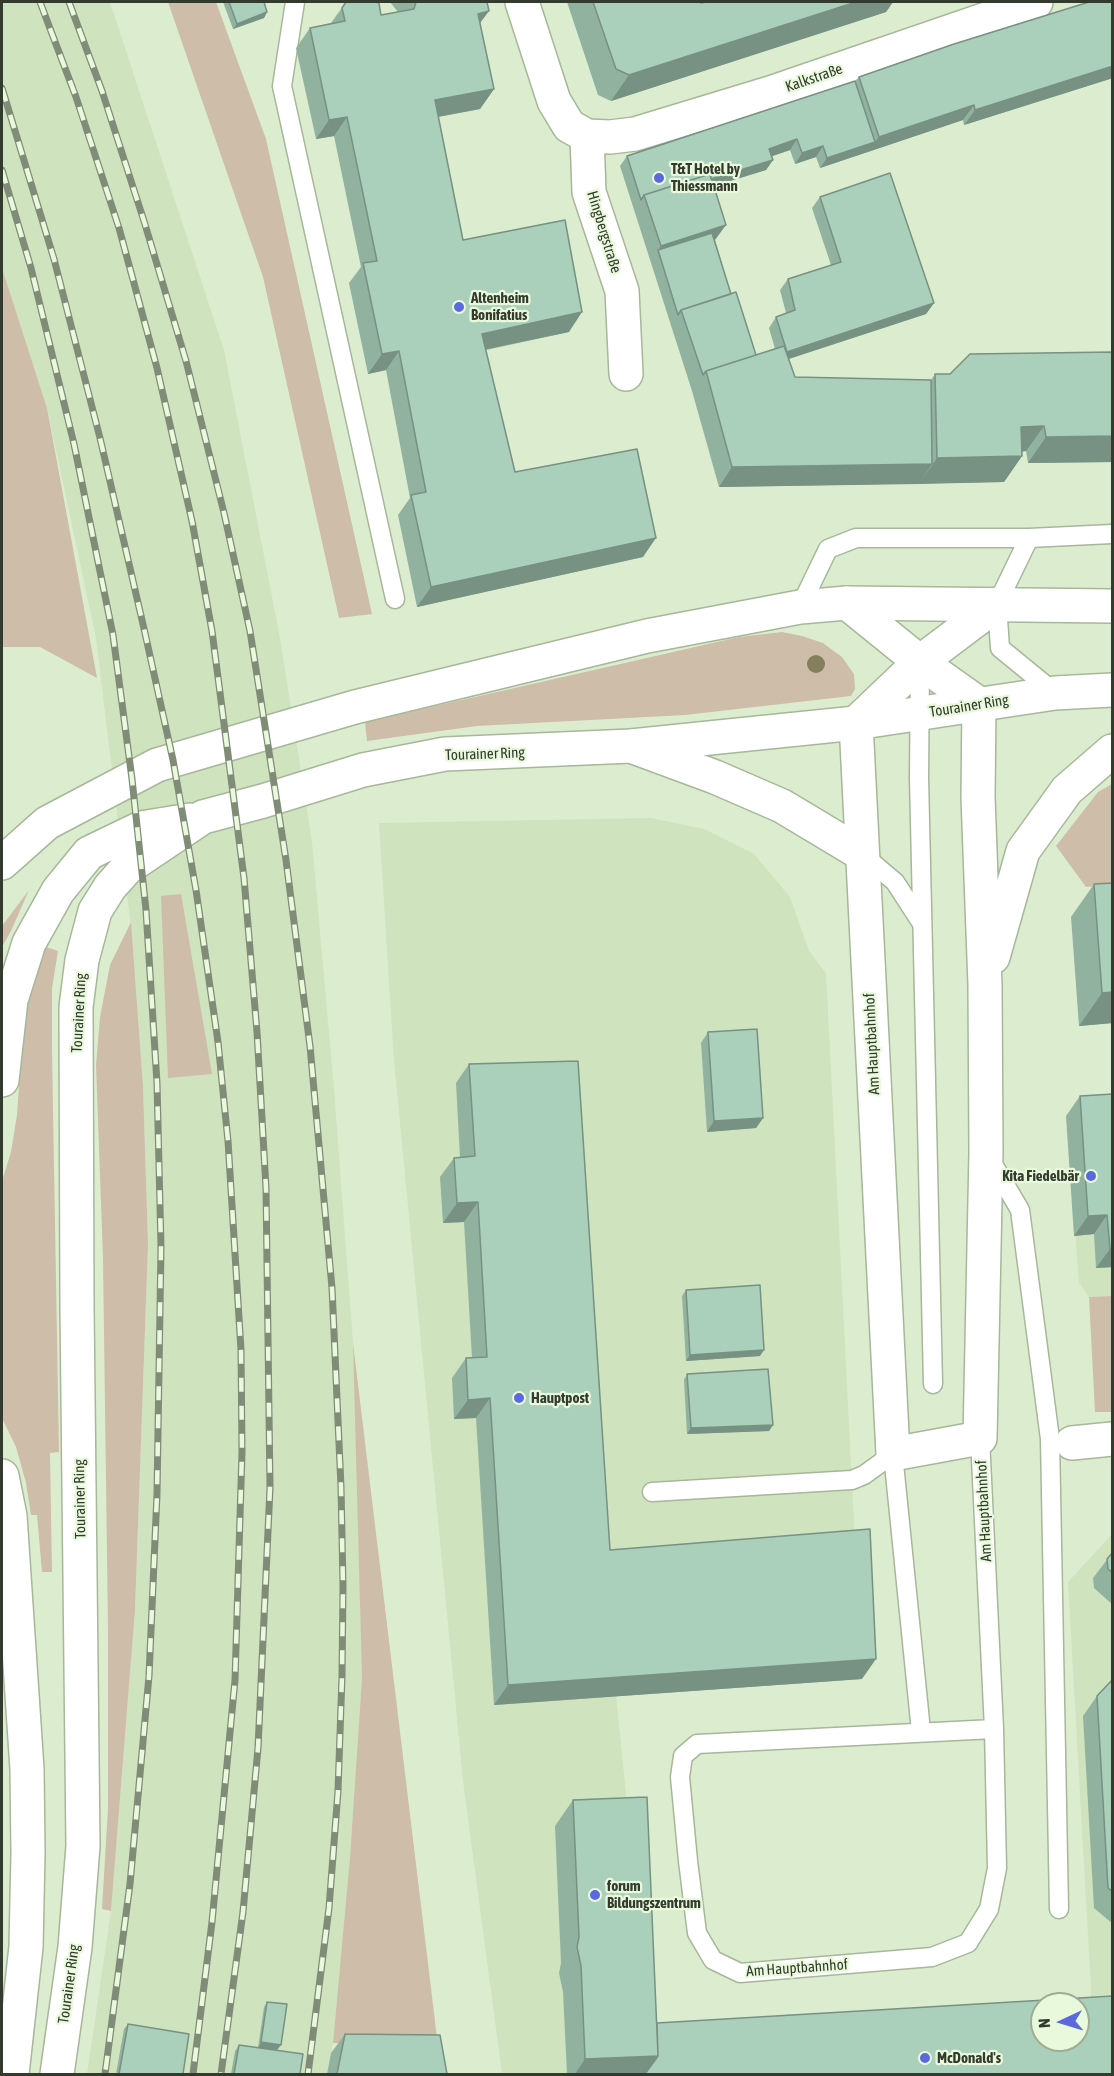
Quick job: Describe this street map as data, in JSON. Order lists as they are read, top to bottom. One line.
{"streets":{"main road":["Kalkstraße","Hingbergstraße","Tourainer Ring","Am Hauptbahnhof"]},"crossings":[["Kalkstraße","Hingbergstraße"],["Tourainer Ring","Am Hauptbahnhof"]],"places":["T&T Hotel by Thiessmann","Altenheim Bonifatius","Kita Fiedelbär","Hauptpost","forum Bildungszentrum","McDonald's"],"north":"left"}
